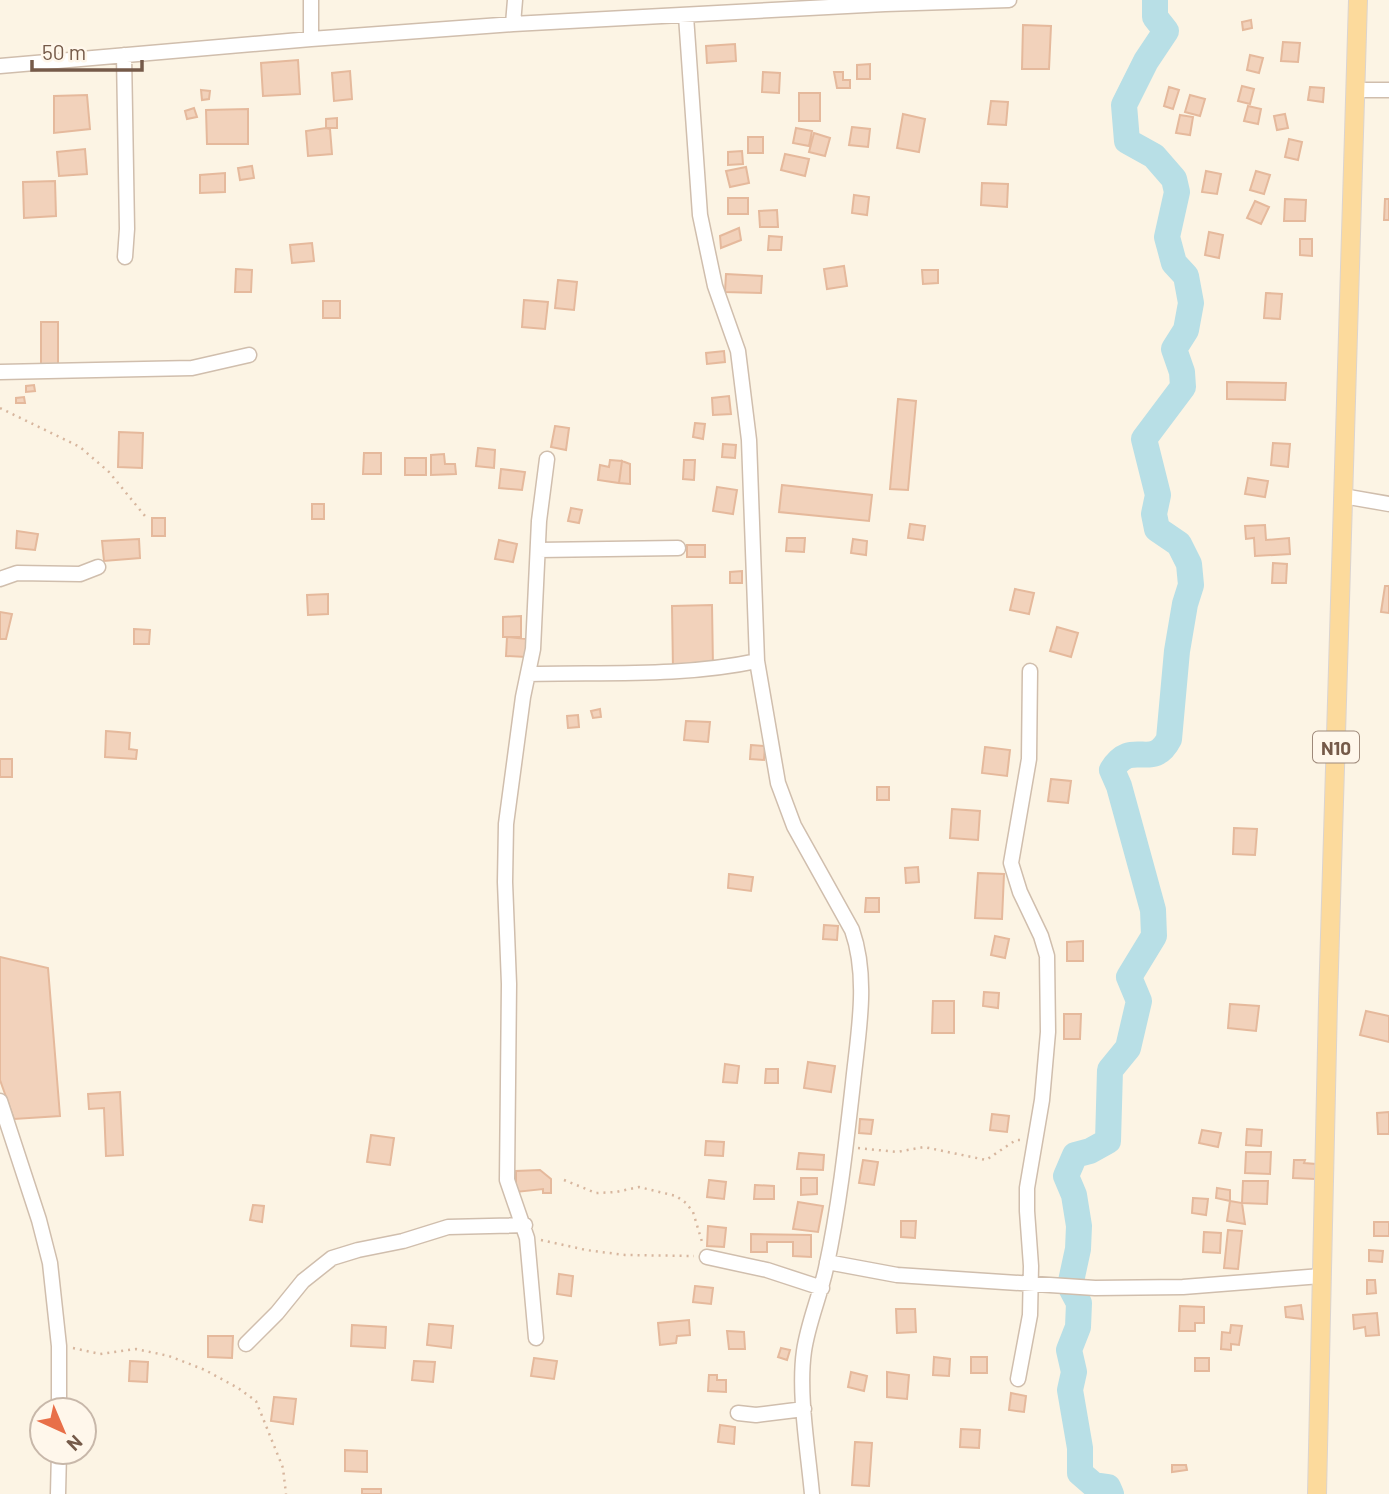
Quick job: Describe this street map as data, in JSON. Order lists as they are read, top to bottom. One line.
{"streets":{"main road":["N10"]},"scale_bar":"50 m","north":"bottom right"}
